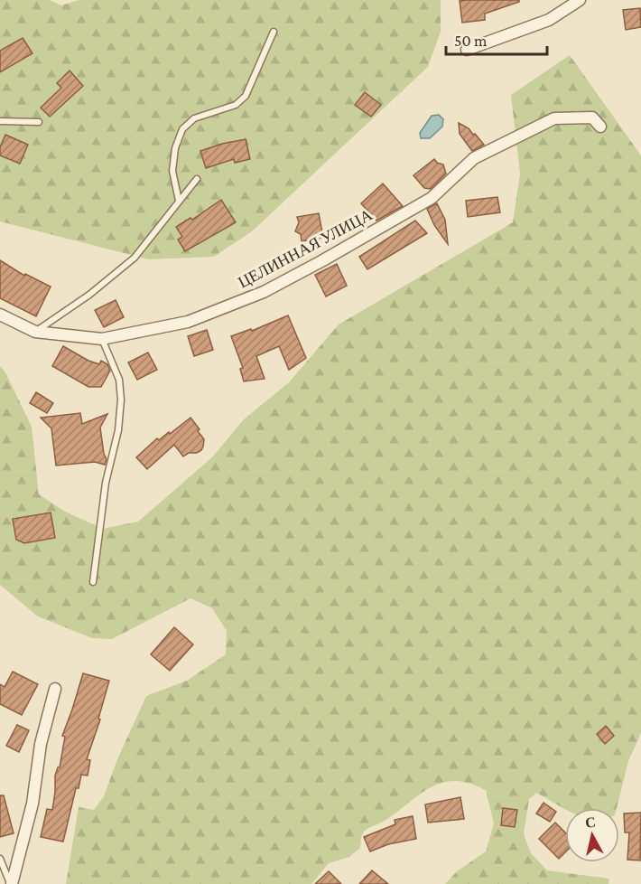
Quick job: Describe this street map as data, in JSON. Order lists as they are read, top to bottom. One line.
{"streets":{"street":["ЦЕЛИННАЯ УЛИЦА"]},"scale_bar":"50 m","north":"top"}
